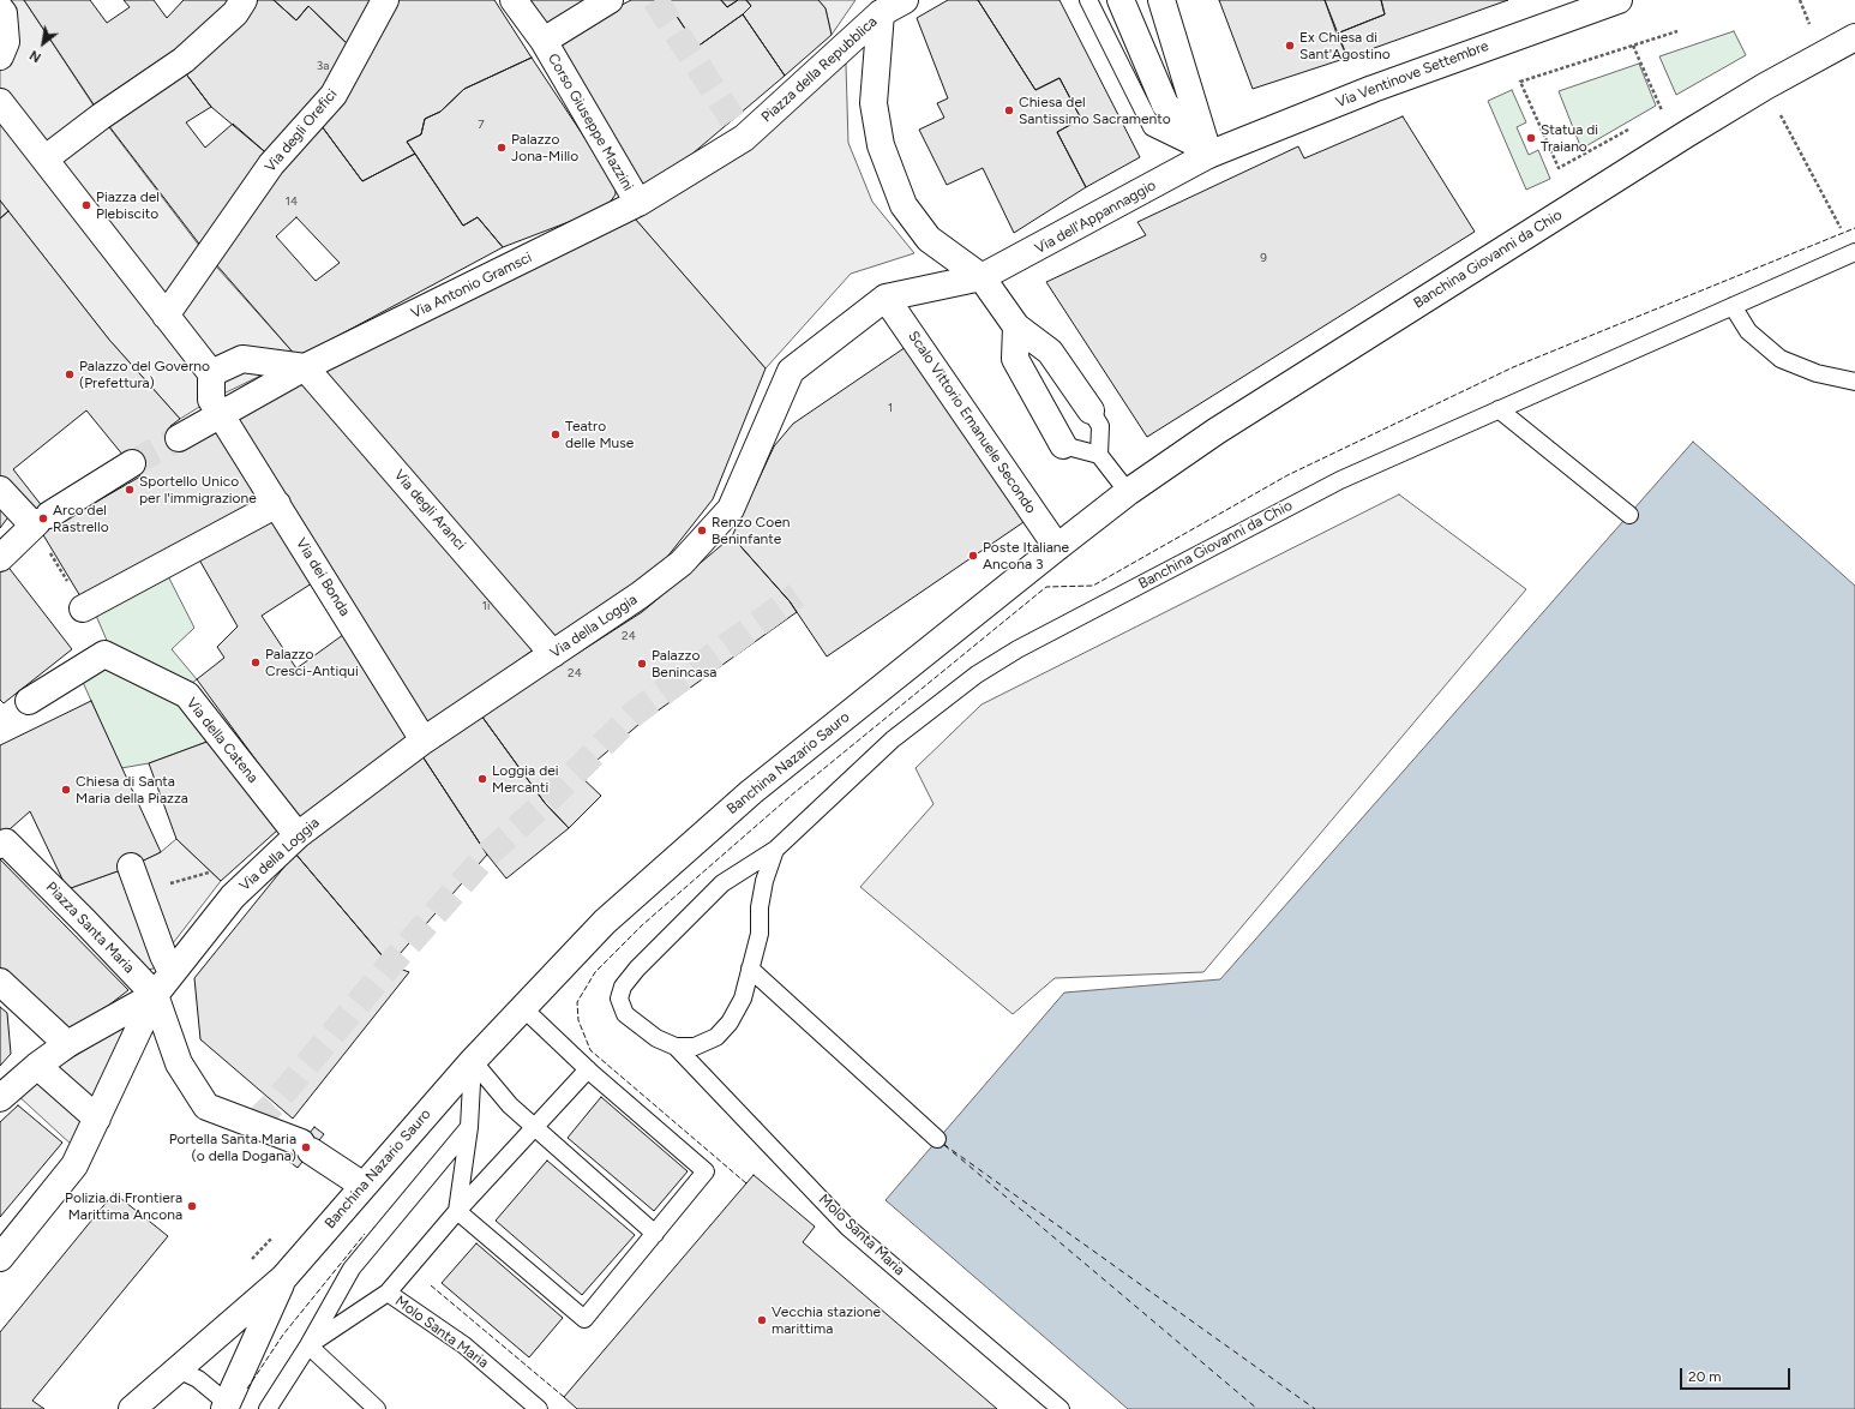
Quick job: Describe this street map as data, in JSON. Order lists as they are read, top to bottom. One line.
{"streets":{"street":["Piazza della Repubblica","Via Ventinove Settembre","Corso Giuseppe Mazzini","Via degli Orefici","Via dell'Appannaggio","Banchina Giovanni da Chio","Via Antonio Gramsci","Scalo Vittorio Emanuele Secondo","Via degli Aranci","Via dei Bonda","Via della Loggia","Via della Catena","Banchina Nazario Sauro","Piazza Santa Maria"],"lane":["Molo Santa Maria"]},"crossings":[["Piazza della Repubblica","Corso Giuseppe Mazzini"],["Piazza della Repubblica","Via dell'Appannaggio"],["Piazza della Repubblica","Via Antonio Gramsci"],["Via Ventinove Settembre","Via dell'Appannaggio"],["Corso Giuseppe Mazzini","Via Antonio Gramsci"],["Banchina Giovanni da Chio","Banchina Nazario Sauro"],["Via Antonio Gramsci","Via degli Aranci"],["Scalo Vittorio Emanuele Secondo","Via della Loggia"],["Scalo Vittorio Emanuele Secondo","Banchina Nazario Sauro"],["Via degli Aranci","Via della Loggia"],["Via dei Bonda","Via della Loggia"],["Via della Loggia","Via della Catena"]],"places":["Ex Chiesa di Sant'Agostino","Chiesa del Santissimo Sacramento","Statua di Traiano","Palazzo Jona-Millo","Piazza del Plebiscito","Palazzo del Governo (Prefettura)","Teatro delle Muse","Sportello Unico per l'immigrazione","Arco del Rastrello","Renzo Coen Beninfante","Poste Italiane Ancona 3","Palazzo Cresci-Antiqui","Palazzo Benincasa","Loggia dei Mercanti","Chiesa di Santa Maria della Piazza","Portella Santa Maria (o della Dogana)","Polizia di Frontiera Marittima Ancona","Vecchia stazione marittima"],"house_numbers":["3a","7","14","9","1","1i","24","24"],"scale_bar":"20 m","north":"bottom left"}
